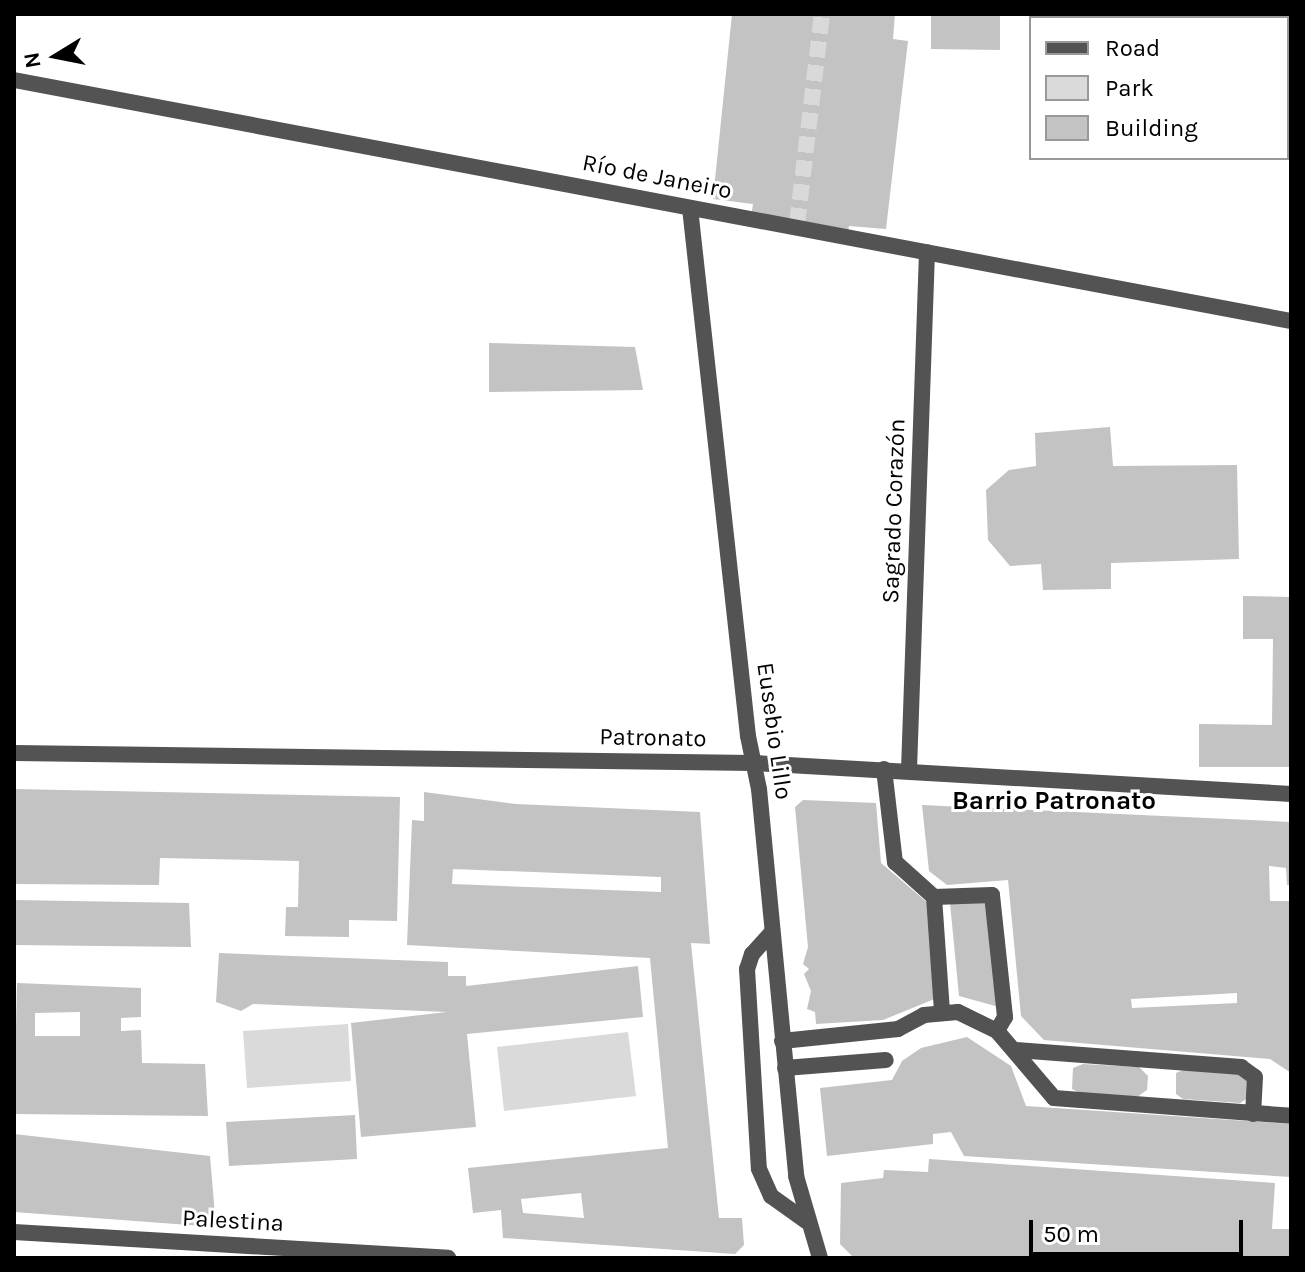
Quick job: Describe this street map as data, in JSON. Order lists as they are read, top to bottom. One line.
{"streets":{"street":["Río de Janeiro","Sagrado Corazón","Eusebio Lillo","Patronato","Palestina"]},"crossings":[["Río de Janeiro","Sagrado Corazón"],["Río de Janeiro","Eusebio Lillo"],["Sagrado Corazón","Patronato"],["Eusebio Lillo","Patronato"]],"districts":["Barrio Patronato"],"legend":["Road","Park","Building"],"scale_bar":"50 m","north":"left"}
